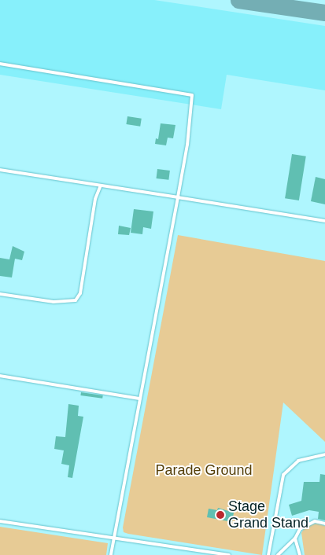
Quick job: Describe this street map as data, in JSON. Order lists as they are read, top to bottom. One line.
{"parks":["Parade Ground"],"places":["Stage Grand Stand"]}
